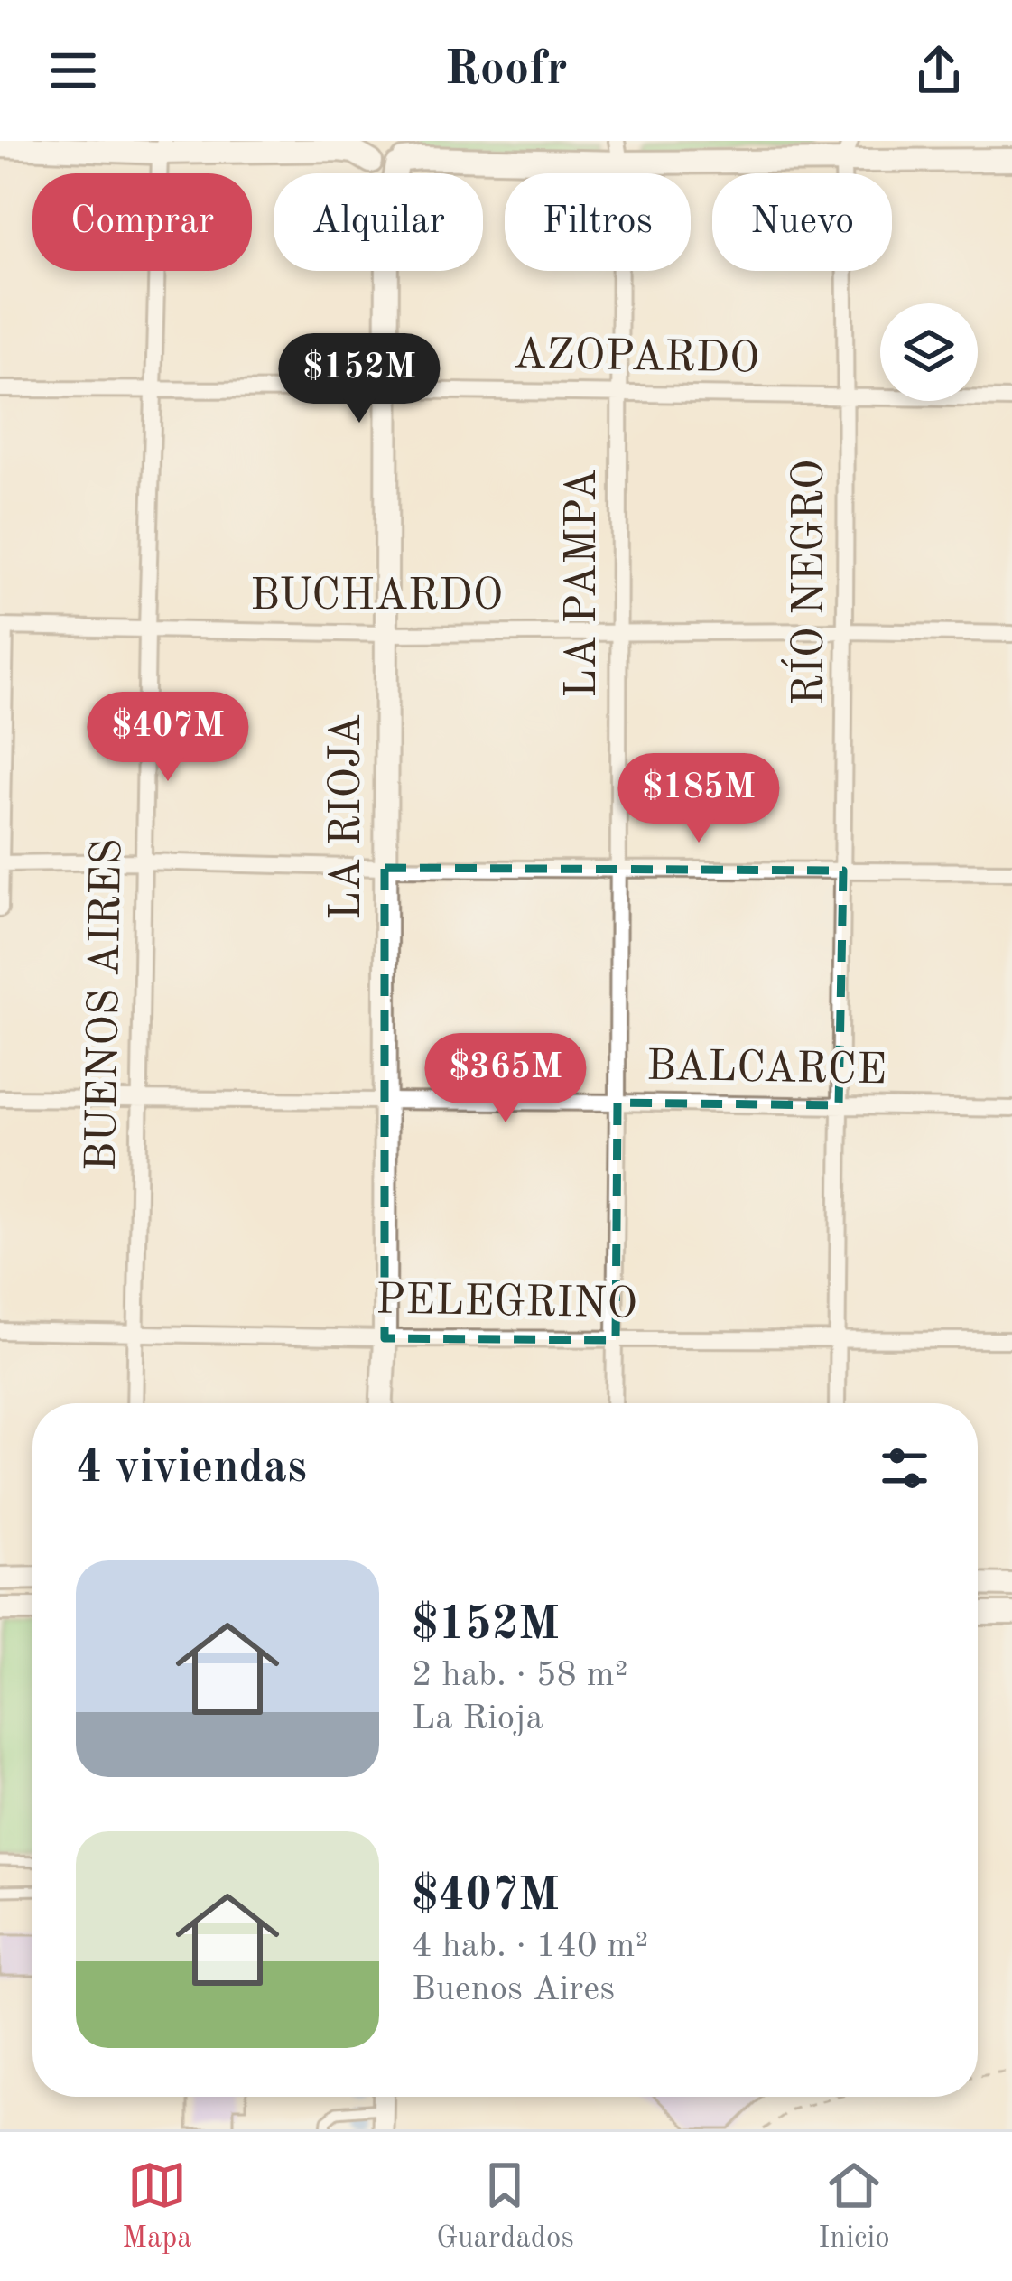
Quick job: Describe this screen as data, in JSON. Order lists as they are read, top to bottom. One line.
{"streets":{"main road":["LA RIOJA"],"street":["AZOPARDO","RÍO NEGRO","LA PAMPA","BUCHARDO","BUENOS AIRES","BALCARCE","PELEGRINO"]},"crossings":[["AZOPARDO","RÍO NEGRO"],["AZOPARDO","LA PAMPA"],["AZOPARDO","LA RIOJA"],["AZOPARDO","BUENOS AIRES"],["RÍO NEGRO","BUCHARDO"],["RÍO NEGRO","BALCARCE"],["RÍO NEGRO","PELEGRINO"],["LA PAMPA","BUCHARDO"],["LA PAMPA","BALCARCE"],["LA PAMPA","PELEGRINO"],["BUCHARDO","LA RIOJA"],["BUCHARDO","BUENOS AIRES"],["LA RIOJA","BALCARCE"],["LA RIOJA","PELEGRINO"],["BUENOS AIRES","BALCARCE"],["BUENOS AIRES","PELEGRINO"]],"page":{"header":"Roofr","chip":["Comprar","Alquilar","Filtros","Nuevo"],"price":["$152M","$407M","$185M","$365M"],"heading":"4 viviendas","list":[{"name":"$152M","note":"2 hab. · 58 m² · La Rioja"},{"name":"$407M","note":"4 hab. · 140 m² · Buenos Aires"}],"tabs":["Mapa","Guardados","Inicio"]}}
